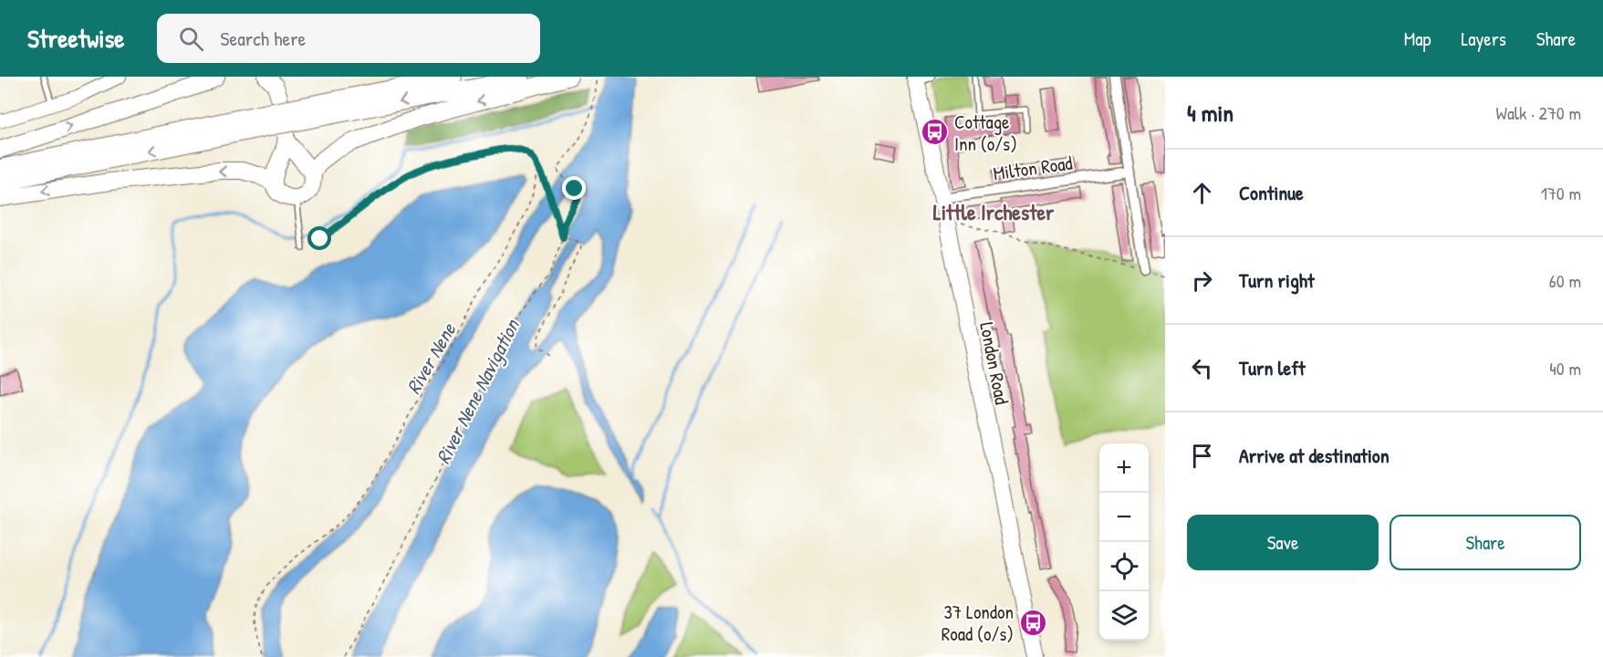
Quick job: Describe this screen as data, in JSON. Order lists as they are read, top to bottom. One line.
{"streets":{"highway":["London Road"],"street":["Milton Road"]},"crossings":[["Milton Road","London Road"]],"districts":["Little Irchester"],"water":["River Nene","River Nene Navigation"],"places":{"bus stop":["Cottage Inn (o/s)","37 London Road (o/s)"]},"page":{"header":"Streetwise","search":"Search here","nav":["Map","Layers","Share"],"heading":["4 min","Walk · 270 m"],"list":[["Continue","170 m"],["Turn right","60 m"],["Turn left","40 m"],"Arrive at destination"],"map_buttons":["+","−"],"buttons":["Save","Share"]}}
